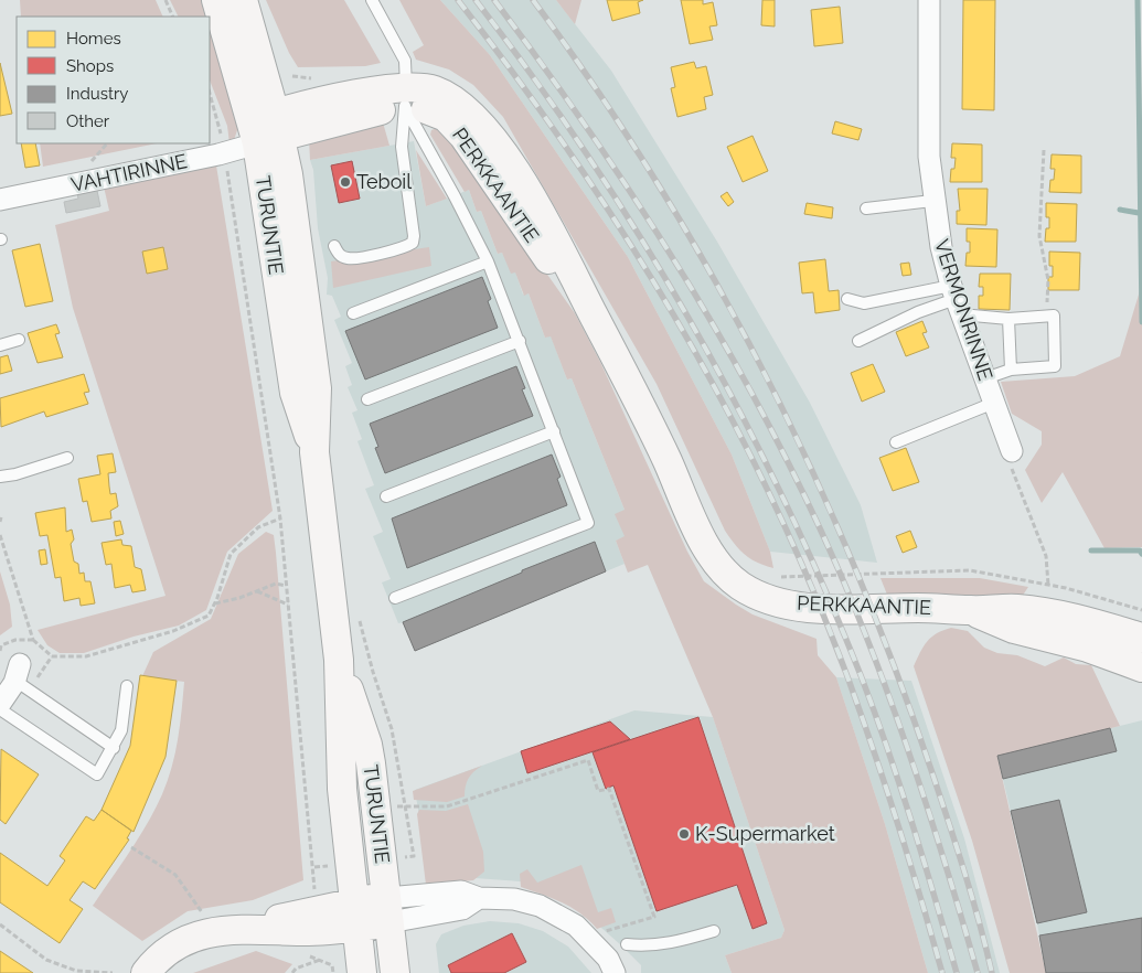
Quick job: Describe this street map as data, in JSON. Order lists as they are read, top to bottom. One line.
{"streets":{"main road":["PERKKAANTIE","TURUNTIE"],"street":["VAHTIRINNE","VERMONRINNE"]},"crossings":[["VAHTIRINNE","PERKKAANTIE"],["VAHTIRINNE","TURUNTIE"],["PERKKAANTIE","TURUNTIE"]],"places":["Teboil","K-Supermarket"],"legend":["Homes","Shops","Industry","Other"]}
